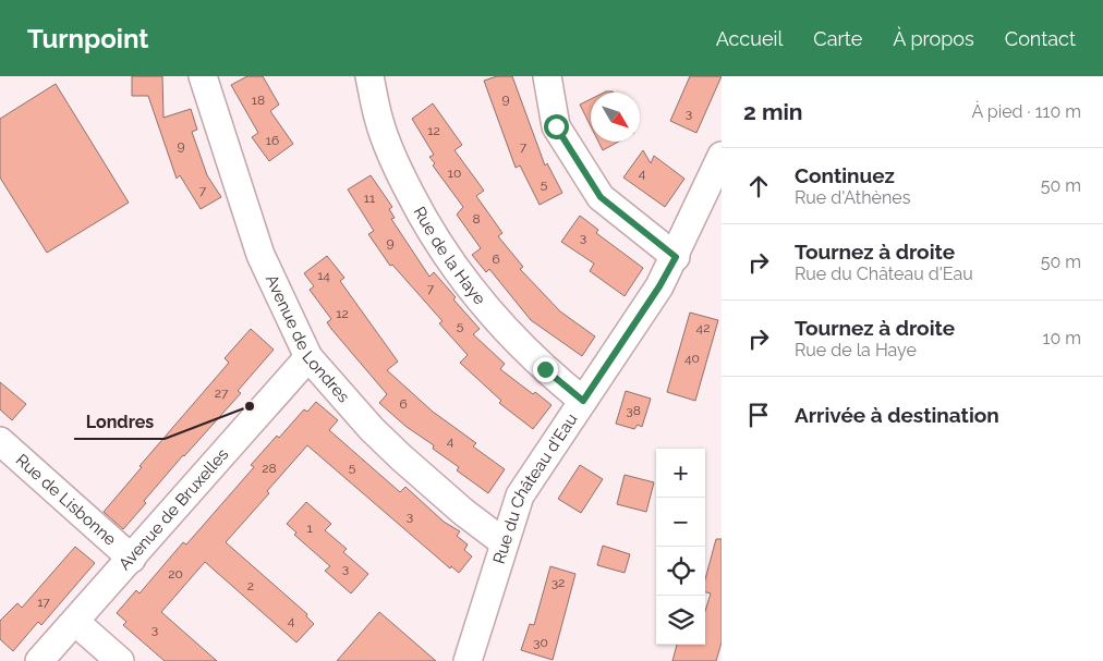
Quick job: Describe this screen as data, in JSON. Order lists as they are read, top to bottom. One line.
{"streets":{"street":["Rue de la Haye","Avenue de Londres","Rue du Château d'Eau","Rue de Lisbonne","Avenue de Bruxelles"]},"crossings":[["Rue de la Haye","Rue du Château d'Eau"],["Avenue de Londres","Rue du Château d'Eau"],["Avenue de Londres","Avenue de Bruxelles"],["Rue de Lisbonne","Avenue de Bruxelles"]],"places":["Londres"],"house_numbers":["9","18","3","12","16","9","7","10","4","5","7","11","8","3","9","6","14","7","12","5","42","40","27","6","38","4","5","28","3","1","3","20","32","2","17","4","3","30"],"north":"bottom right","page":{"header":"Turnpoint","nav":["Accueil","Carte","À propos","Contact"],"heading":["2 min","À pied · 110 m"],"list":[["Continuez","Rue d'Athènes","50 m"],["Tournez à droite","Rue du Château d'Eau","50 m"],["Tournez à droite","Rue de la Haye","10 m"],"Arrivée à destination"],"map_buttons":["+","−"]}}
